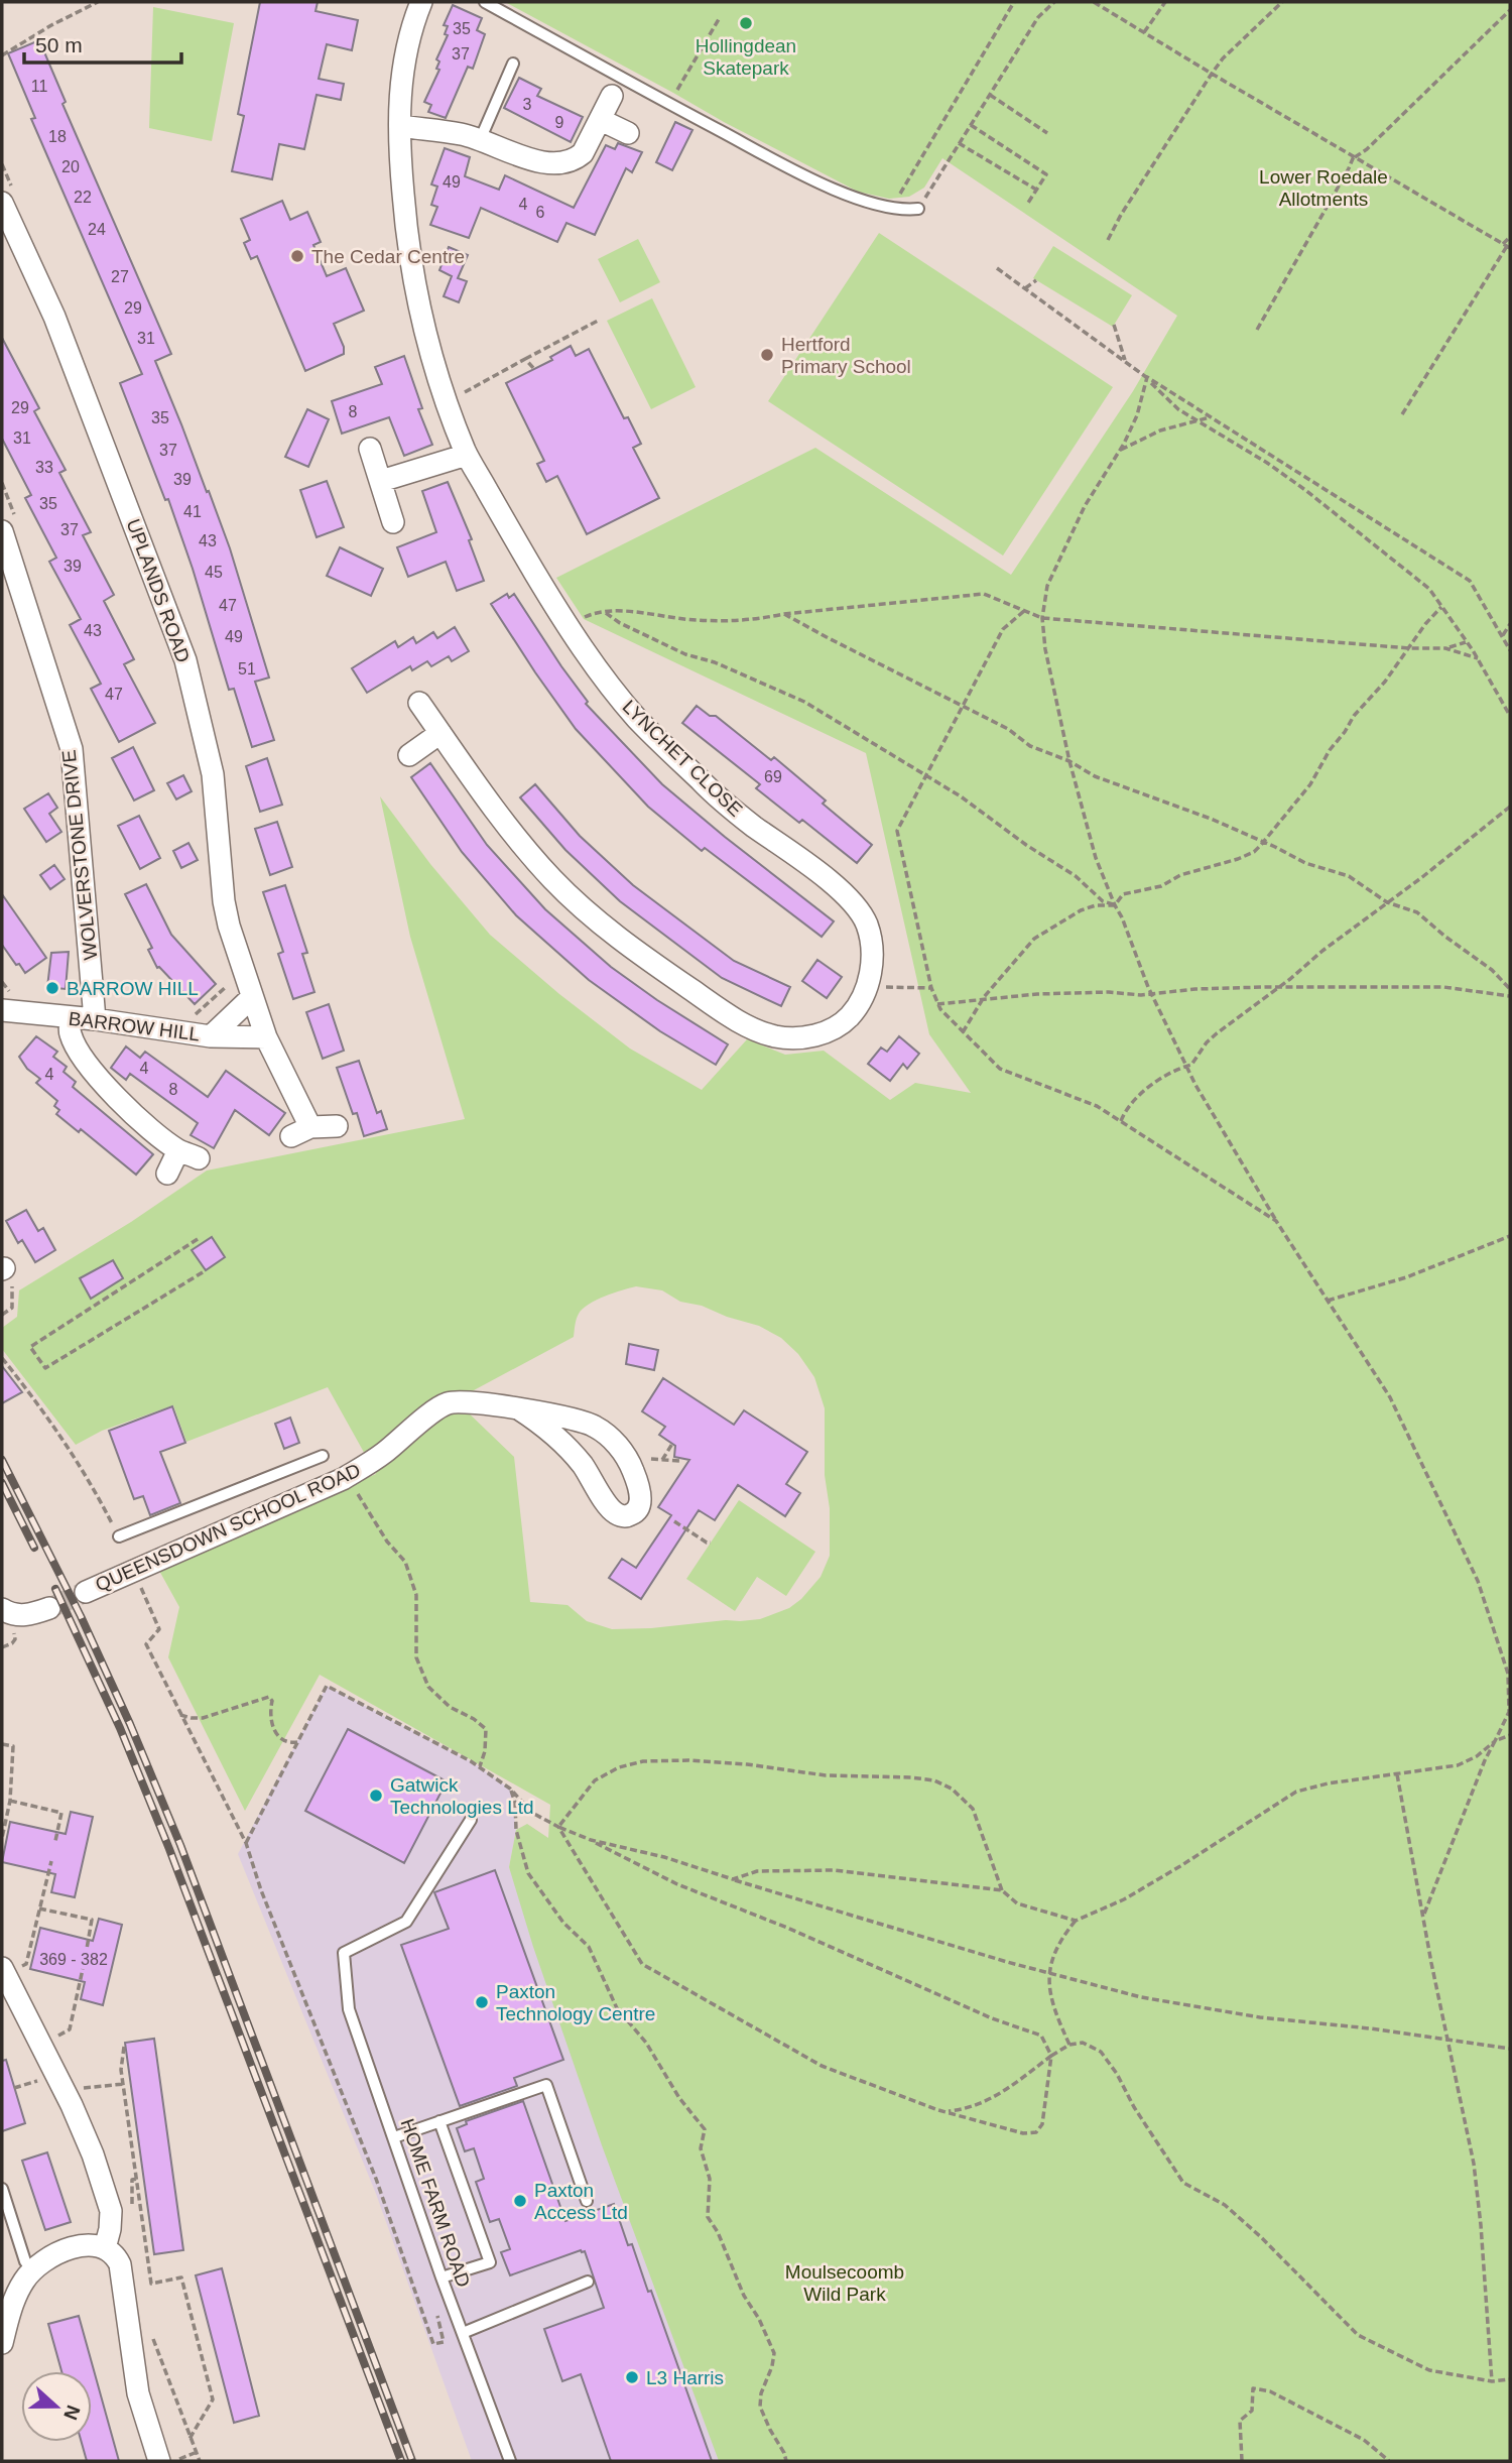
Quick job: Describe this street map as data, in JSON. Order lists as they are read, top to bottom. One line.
{"streets":{"street":["UPLANDS ROAD","LYNCHET CLOSE","WOLVERSTONE DRIVE","BARROW HILL","QUEENSDOWN SCHOOL ROAD"],"lane":["HOME FARM ROAD"]},"crossings":[["UPLANDS ROAD","BARROW HILL"],["WOLVERSTONE DRIVE","BARROW HILL"]],"parks":["Lower Roedale Allotments","Moulsecoomb Wild Park"],"places":["Hollingdean Skatepark","The Cedar Centre","Hertford Primary School","BARROW HILL","Gatwick Technologies Ltd","Paxton Technology Centre","Paxton Access Ltd","L3 Harris"],"house_numbers":["35","37","11","3","9","18","20","49","22","4","6","24","27","29","31","29","8","35","31","37","33","39","35","41","37","43","39","45","47","43","49","51","47","69","4","4","8","369 - 382"],"scale_bar":"50 m","north":"right"}
